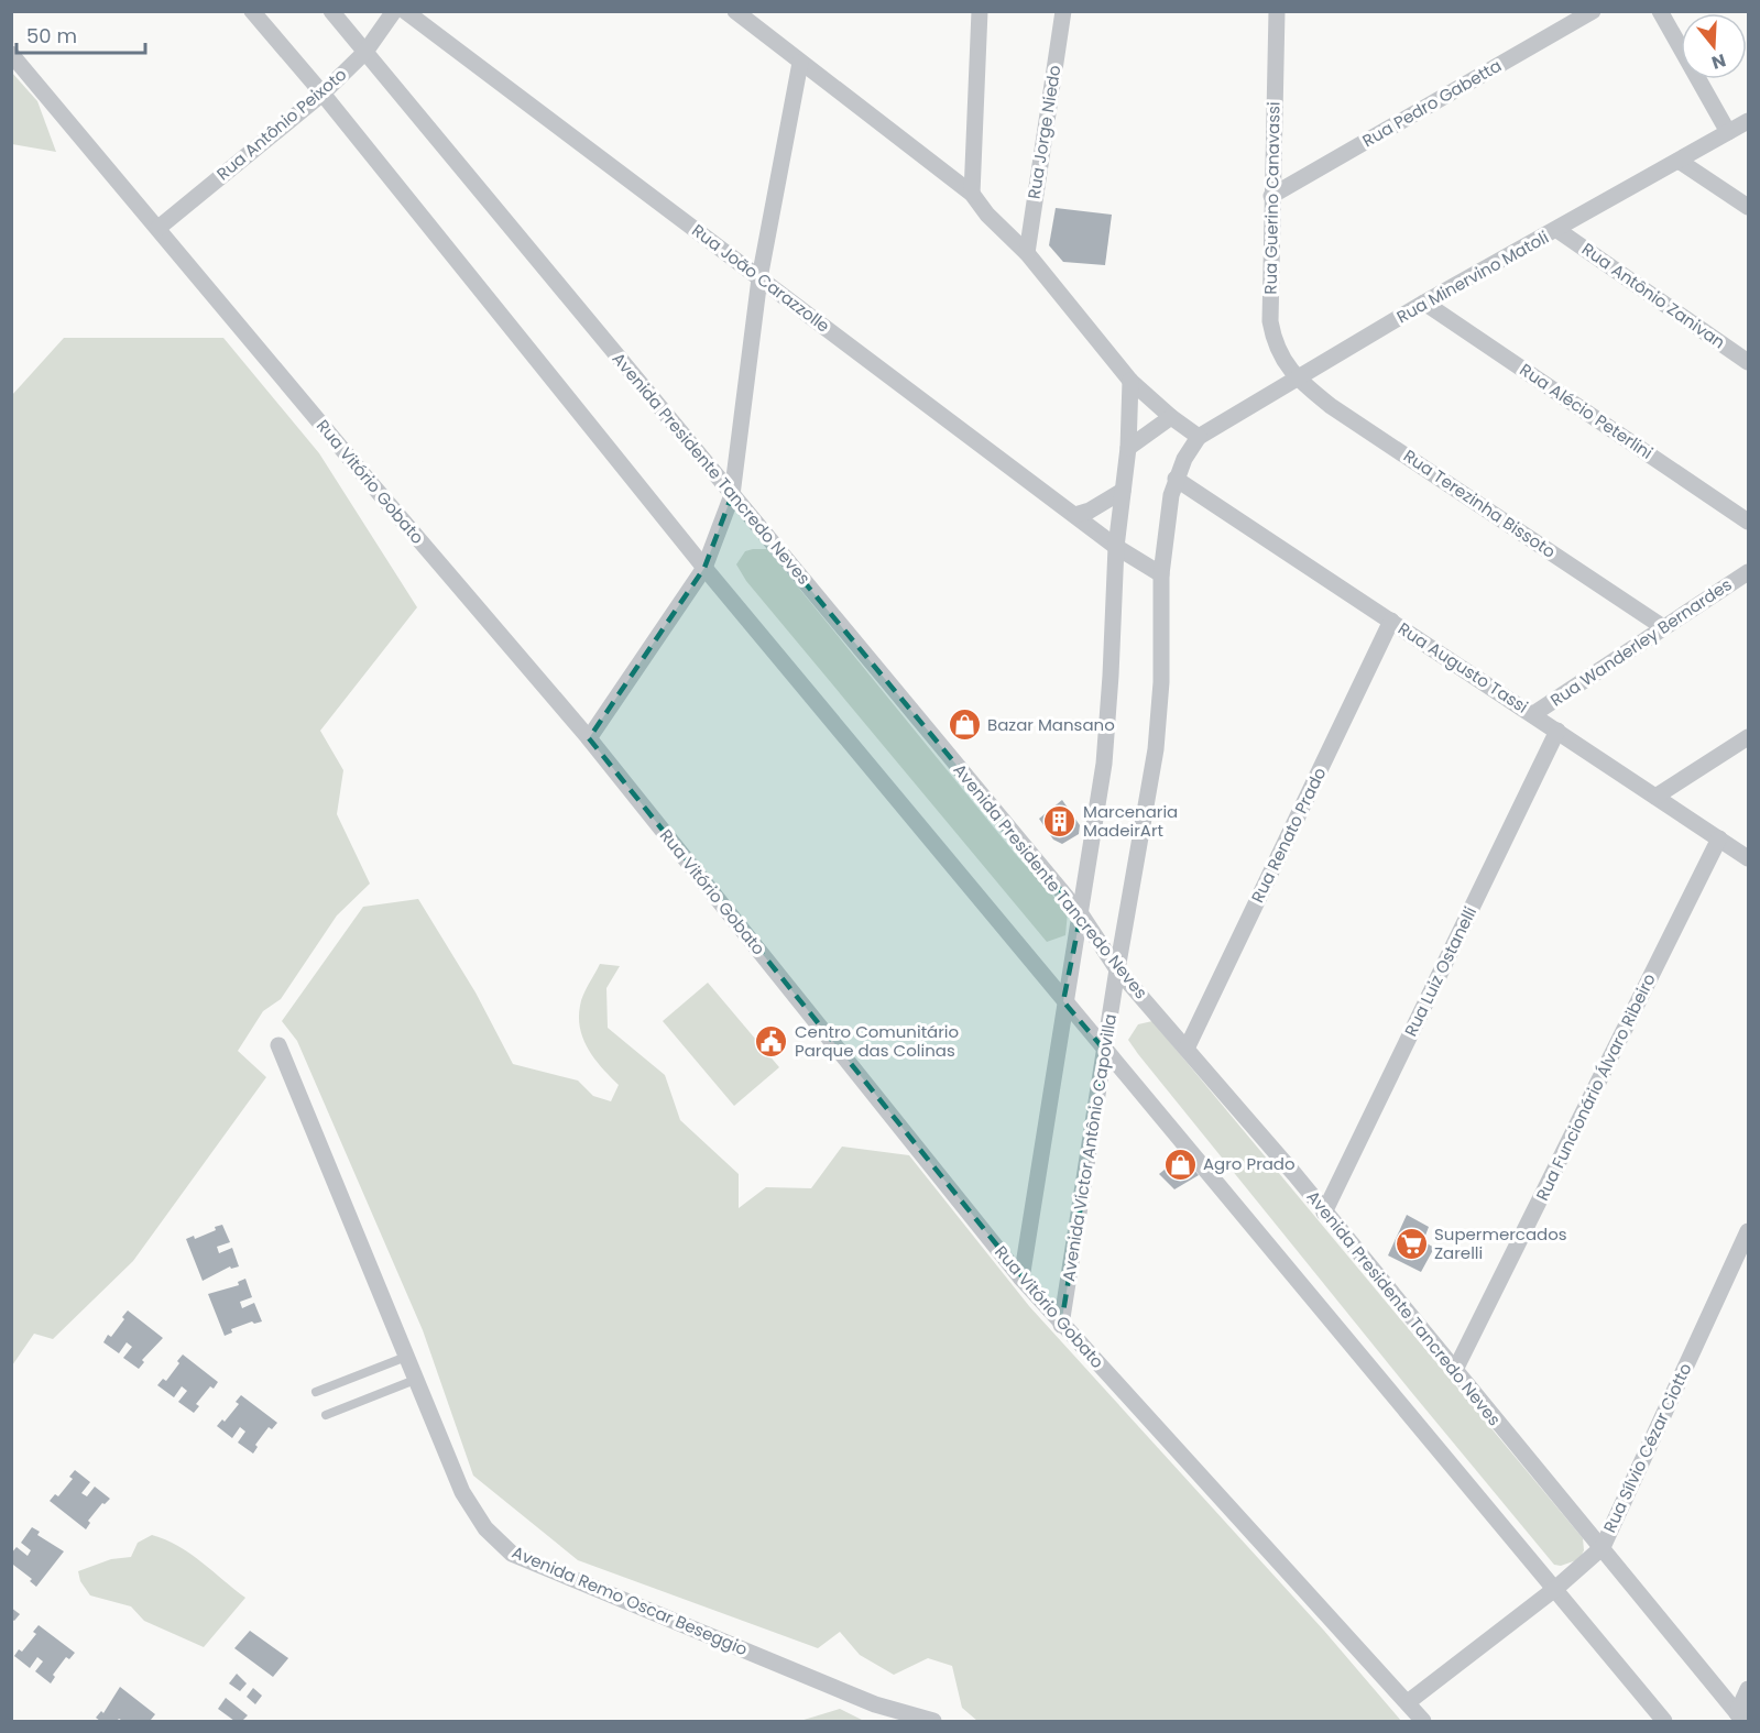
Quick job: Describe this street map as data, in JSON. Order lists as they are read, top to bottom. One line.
{"streets":{"street":["Rua Pedro Gabetta","Rua Antônio Peixoto","Rua Jorge Niedo","Rua Guerino Canavassi","Rua Minervino Matoli","Rua João Carazzolle","Rua Antônio Zanivan","Rua Alécio Peterlini","Avenida Presidente Tancredo Neves","Rua Vitório Gobato","Rua Terezinha Bissoto","Rua Wanderley Bernardes","Rua Augusto Tassi","Rua Renato Prado","Rua Luiz Ostanelli","Rua Funcionário Álvaro Ribeiro","Avenida Victor Antônio Capovilla","Rua Sílvio Cézar Ciotto","Avenida Remo Oscar Beseggio"]},"crossings":[["Rua Pedro Gabetta","Rua Guerino Canavassi"],["Rua Antônio Peixoto","Avenida Presidente Tancredo Neves"],["Rua Antônio Peixoto","Rua Vitório Gobato"],["Rua Guerino Canavassi","Rua Minervino Matoli"],["Rua Guerino Canavassi","Rua Terezinha Bissoto"],["Rua Minervino Matoli","Rua Antônio Zanivan"],["Rua Minervino Matoli","Rua Alécio Peterlini"],["Rua Minervino Matoli","Rua Terezinha Bissoto"],["Rua Minervino Matoli","Avenida Victor Antônio Capovilla"],["Rua João Carazzolle","Avenida Victor Antônio Capovilla"],["Avenida Presidente Tancredo Neves","Rua Renato Prado"],["Avenida Presidente Tancredo Neves","Rua Luiz Ostanelli"],["Avenida Presidente Tancredo Neves","Rua Funcionário Álvaro Ribeiro"],["Avenida Presidente Tancredo Neves","Avenida Victor Antônio Capovilla"],["Avenida Presidente Tancredo Neves","Rua Sílvio Cézar Ciotto"],["Rua Vitório Gobato","Avenida Victor Antônio Capovilla"],["Rua Vitório Gobato","Rua Sílvio Cézar Ciotto"],["Rua Terezinha Bissoto","Rua Wanderley Bernardes"],["Rua Wanderley Bernardes","Rua Augusto Tassi"],["Rua Augusto Tassi","Rua Renato Prado"],["Rua Augusto Tassi","Rua Luiz Ostanelli"],["Rua Augusto Tassi","Rua Funcionário Álvaro Ribeiro"],["Rua Augusto Tassi","Avenida Victor Antônio Capovilla"]],"places":{"shop":["Bazar Mansano","Agro Prado"],"building":["Marcenaria MadeirArt"],"public building":["Centro Comunitário Parque das Colinas"],"supermarket":["Supermercados Zarelli"]},"scale_bar":"50 m","north":"bottom"}
